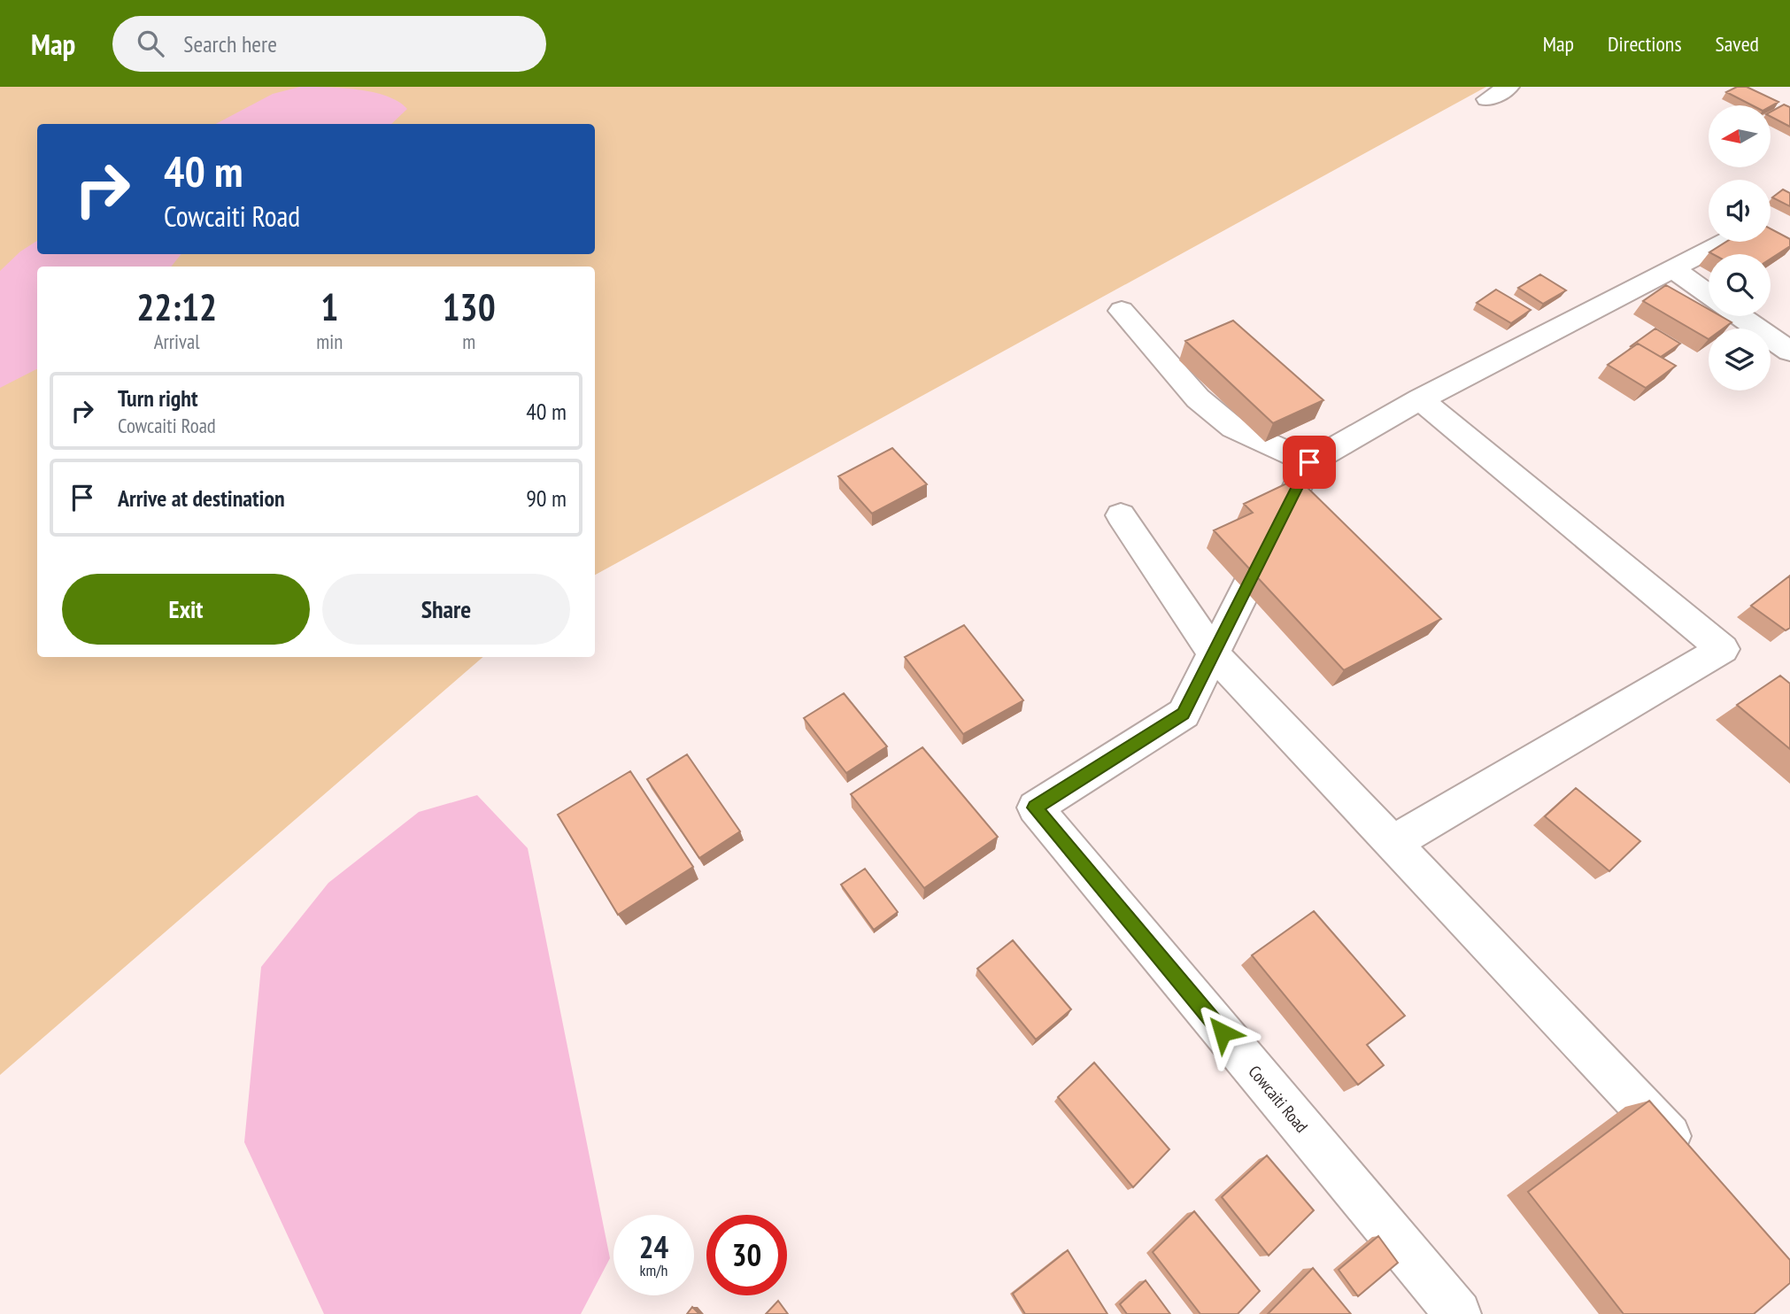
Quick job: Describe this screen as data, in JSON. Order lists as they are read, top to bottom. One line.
{"streets":{"street":["Cowcaiti Road"]},"north":"left","page":{"header":"Map","search":"Search here","nav":["Map","Directions","Saved"],"turn":["40 m","Cowcaiti Road"],"eta":["22:12","Arrival","1","min","130","m"],"list":[{"name":"Turn right","note":"Cowcaiti Road","value":"40 m"},{"name":"Arrive at destination","value":"90 m"}],"buttons":["Exit","Share"],"speed":"24 km/h","limit":"30"}}
